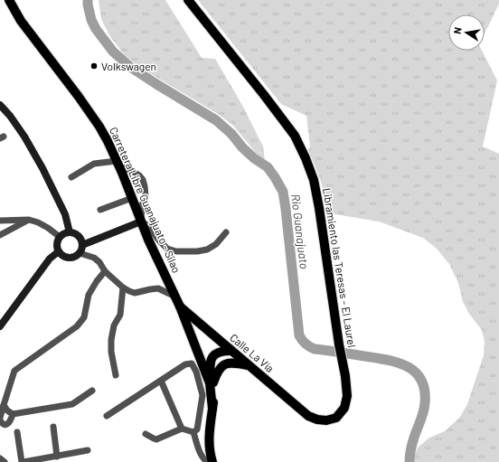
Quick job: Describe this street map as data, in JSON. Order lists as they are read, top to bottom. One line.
{"streets":{"main road":["Carretera Libre Guanajuato - Silao","Libramiento las Teresas - El Laurel","Calle La Vía"]},"crossings":[["Carretera Libre Guanajuato - Silao","Calle La Vía"],["Libramiento las Teresas - El Laurel","Calle La Vía"]],"water":["Rio Guanajuato"],"places":["Volkswagen"],"north":"left"}
